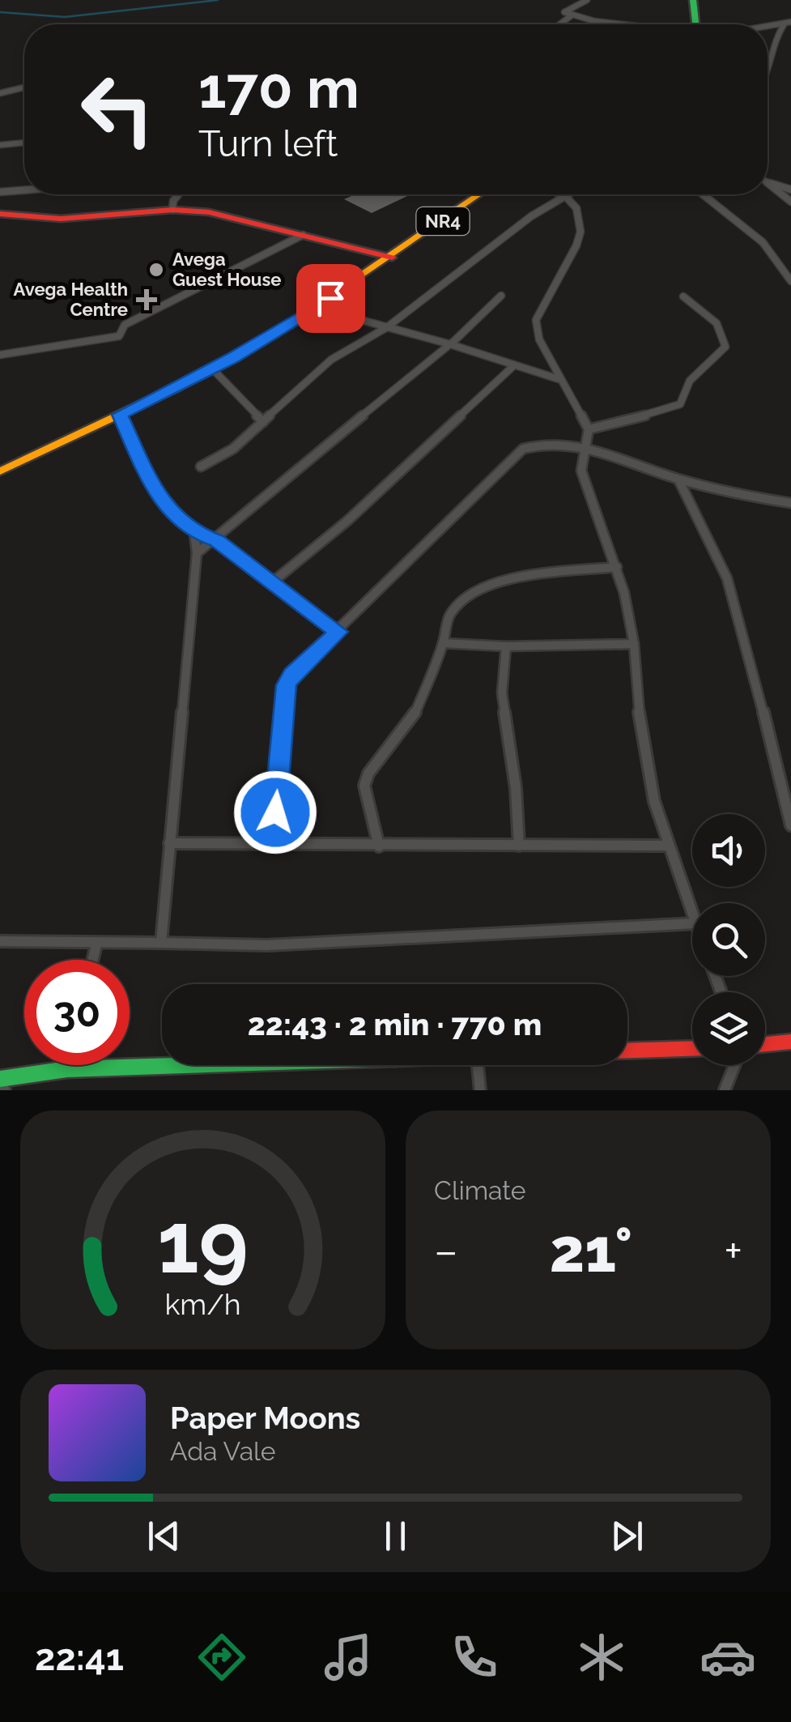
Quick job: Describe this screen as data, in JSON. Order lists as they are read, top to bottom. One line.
{"streets":{"main road":["NR4"]},"places":{"other":["Avega Guest House"],"health":["Avega Health Centre"]},"page":{"turn":["170 m","Turn left"],"limit":"30","trip":"22:43 · 2 min · 770 m","tile":"Climate","heat":["−","21°","+"],"song":["Paper Moons","Ada Vale"],"tabs":"22:41","gauge":["19","km/h"]}}
